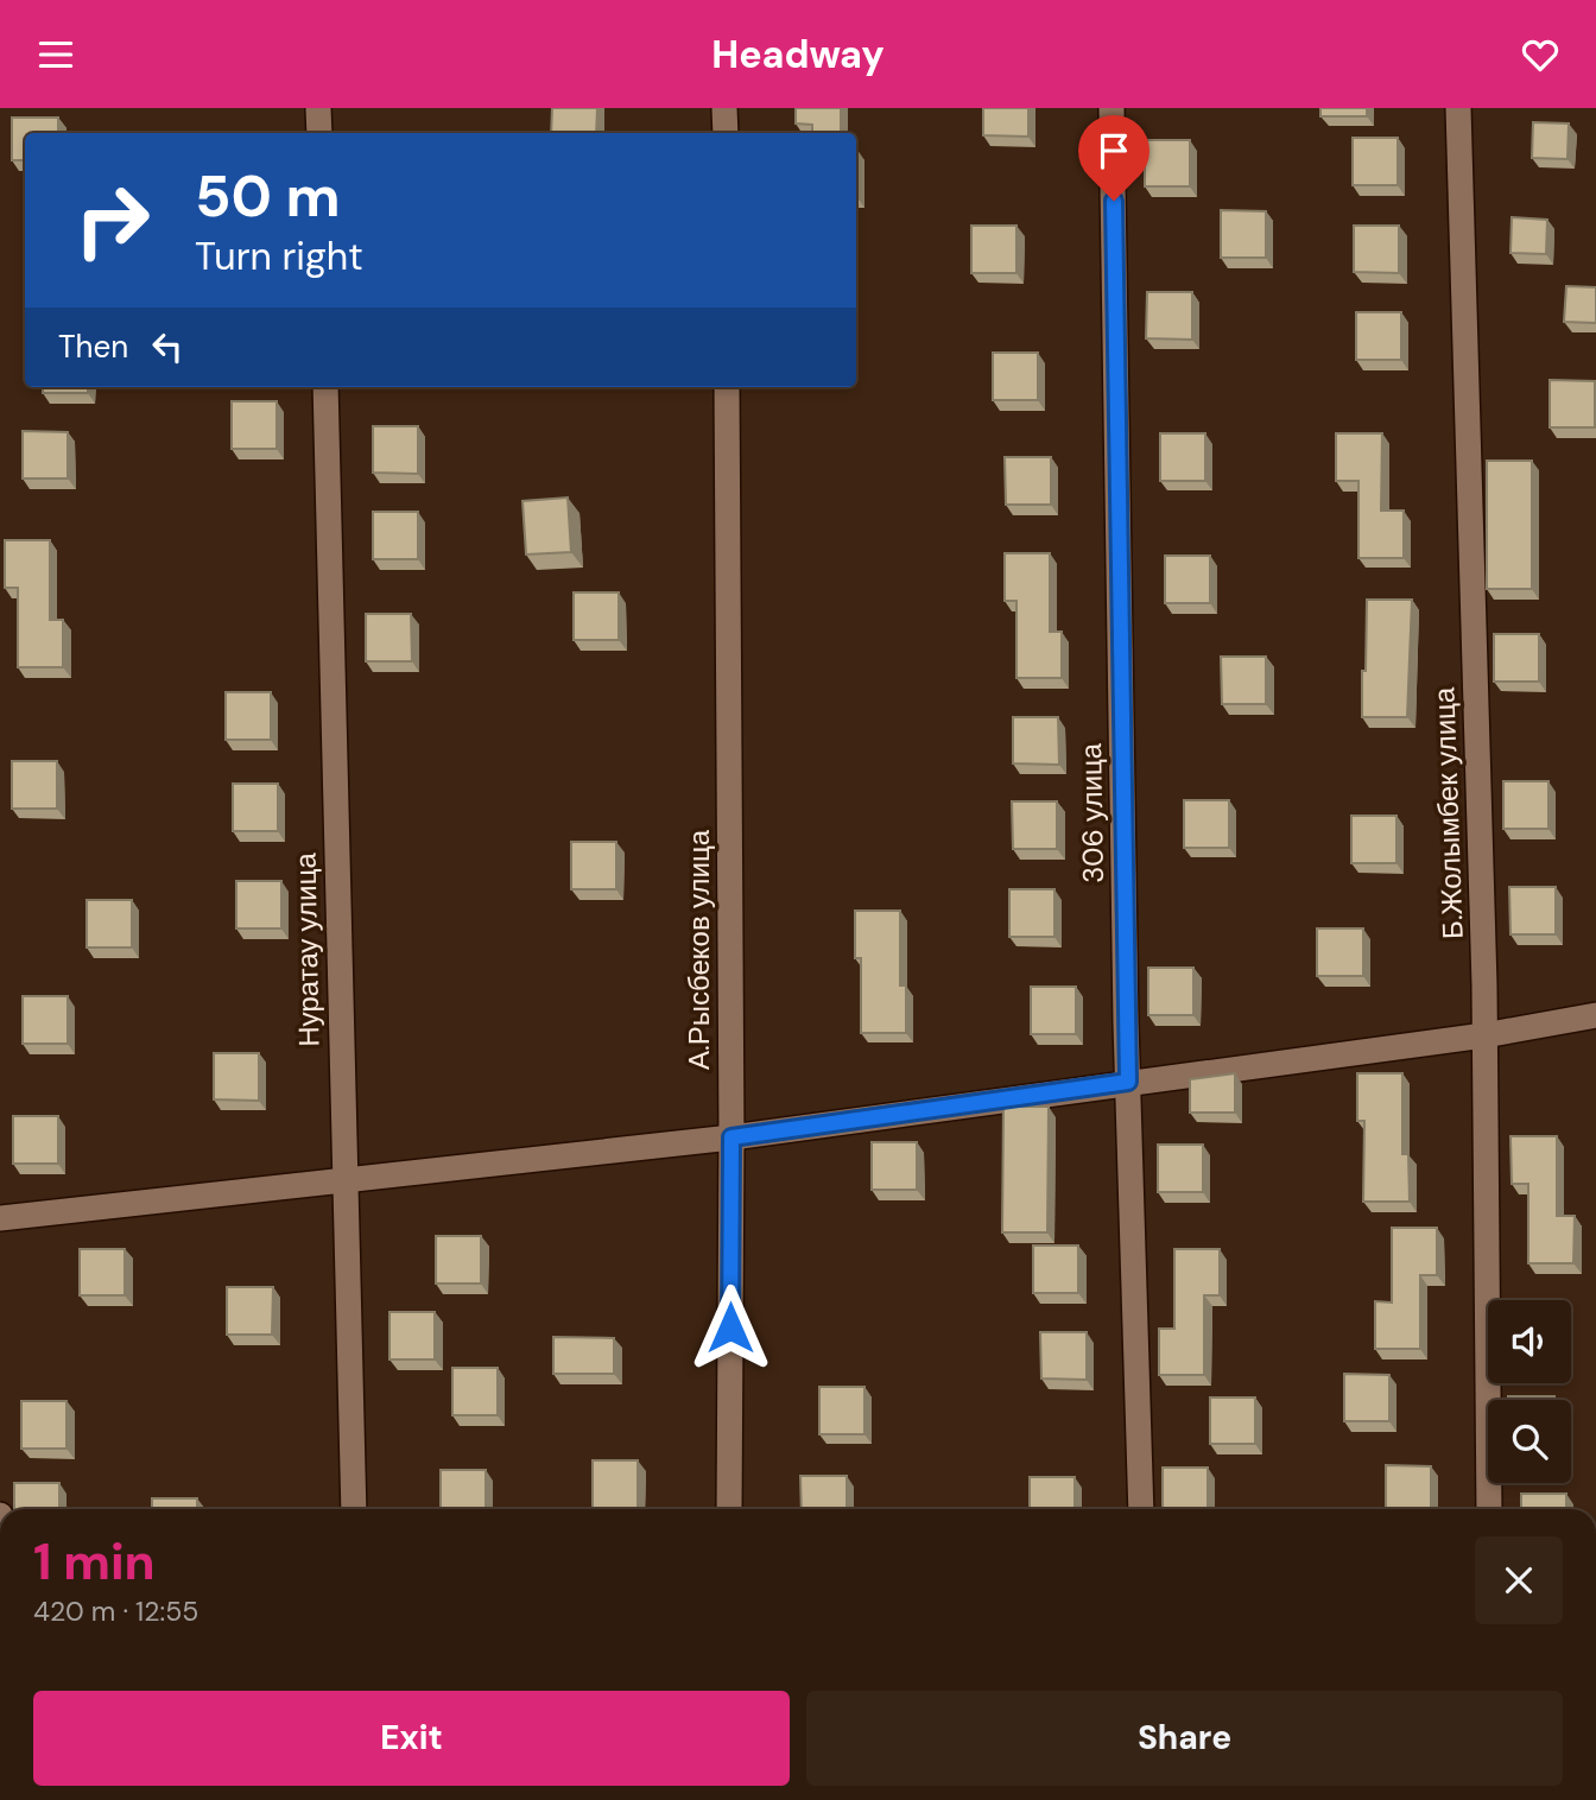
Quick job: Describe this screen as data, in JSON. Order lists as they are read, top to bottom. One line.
{"streets":{"street":["306 улица","Б.Жолымбек улица","Нуратау улица","А.Рысбеков улица"]},"page":{"header":"Headway","turn":["50 m","Turn right"],"then":"Then","heading":["1 min","420 m · 12:55"],"buttons":["Exit","Share"]}}
